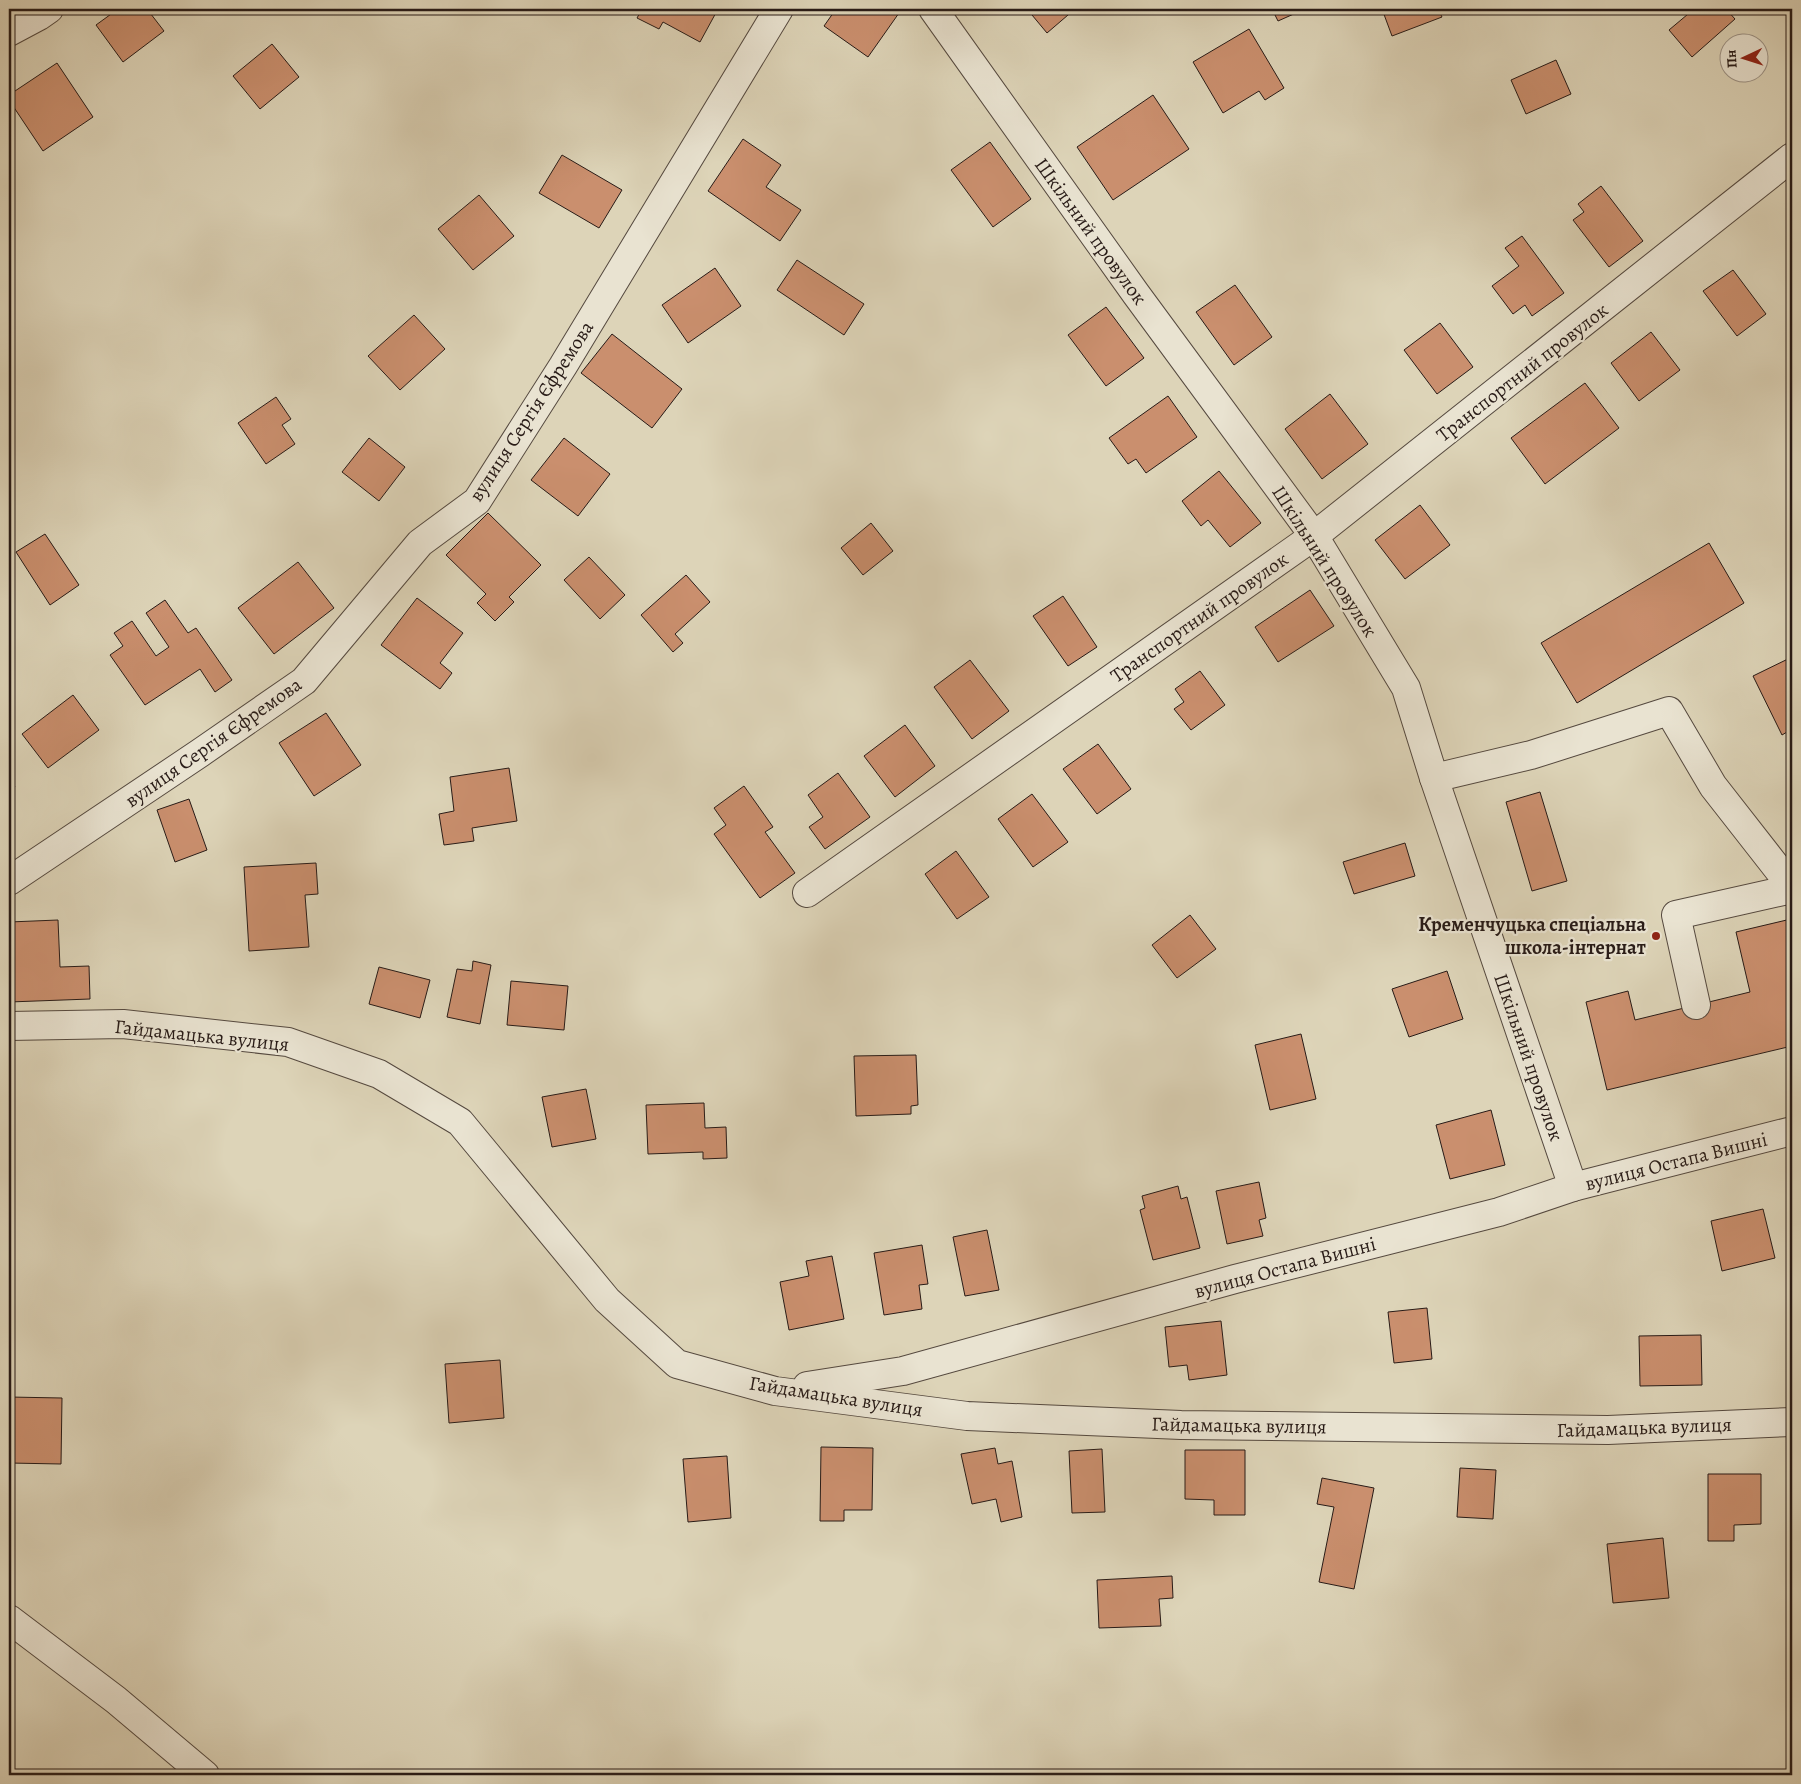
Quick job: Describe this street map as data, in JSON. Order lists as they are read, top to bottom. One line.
{"streets":{"street":["Шкільний провулок","Транспортний провулок","вулиця Сергія Єфремова","Гайдамацька вулиця","вулиця Остапа Вишні"]},"crossings":[["Шкільний провулок","Транспортний провулок"],["Шкільний провулок","вулиця Остапа Вишні"],["Гайдамацька вулиця","вулиця Остапа Вишні"]],"places":["Кременчуцька спеціальна школа-інтернат"],"north":"left"}
